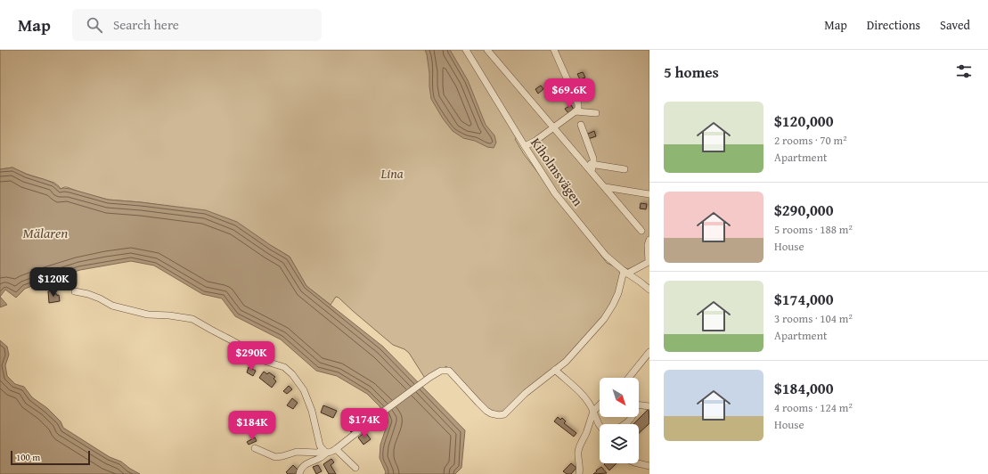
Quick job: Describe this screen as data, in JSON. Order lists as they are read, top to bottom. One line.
{"streets":{"street":["Kiholmsvägen"]},"water":["Mälaren"],"parks":["Lina"],"scale_bar":"100 m","north":"bottom right","page":{"header":"Map","search":"Search here","nav":["Map","Directions","Saved"],"heading":"5 homes","price":["$69.6K","$120K","$290K","$174K","$184K"],"list":[{"name":"$120,000","note":"2 rooms · 70 m² · Apartment"},{"name":"$290,000","note":"5 rooms · 188 m² · House"},{"name":"$174,000","note":"3 rooms · 104 m² · Apartment"},{"name":"$184,000","note":"4 rooms · 124 m² · House"}],"scale":"100 m"}}
